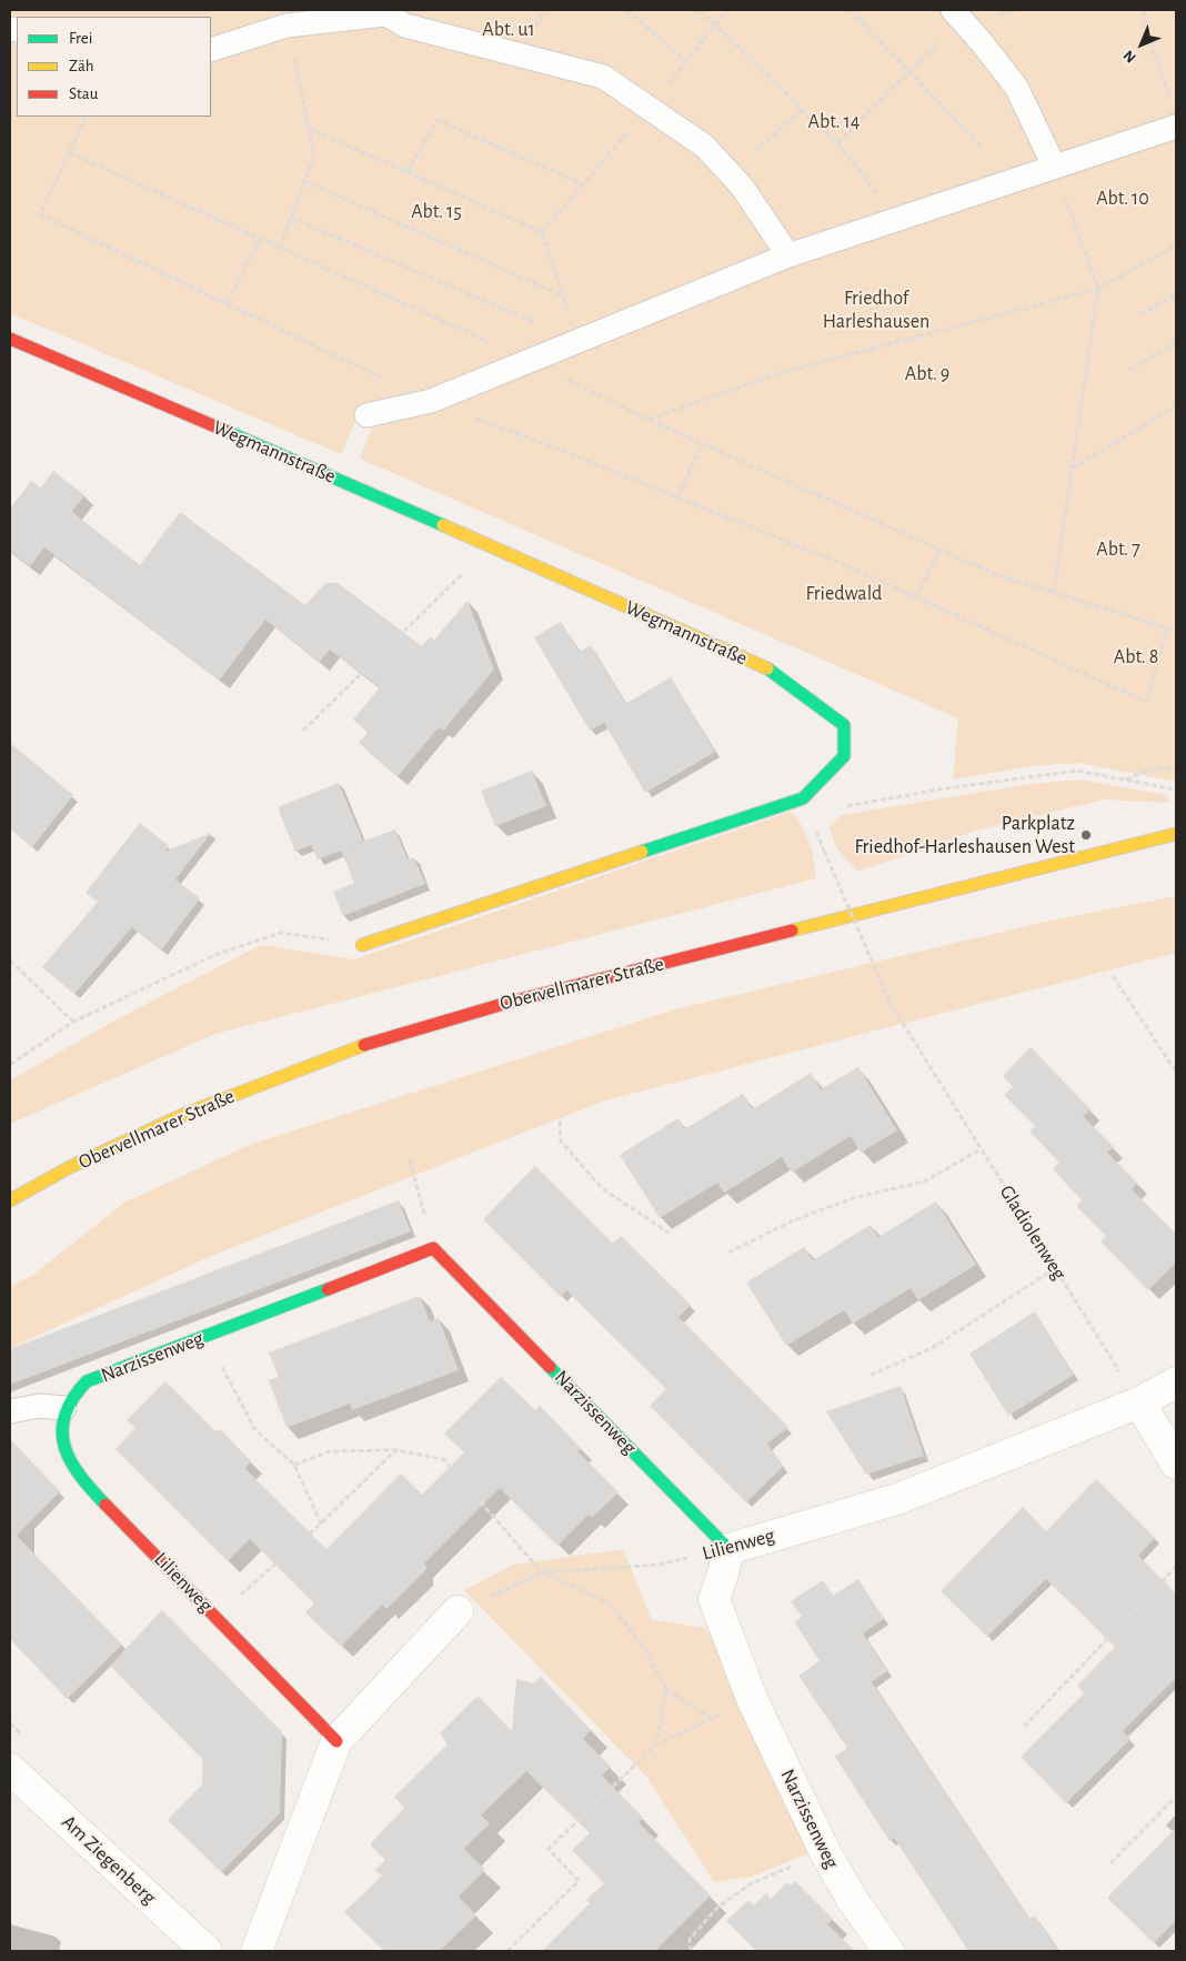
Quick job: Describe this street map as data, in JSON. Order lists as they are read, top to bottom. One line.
{"streets":{"street":["Wegmannstraße","Obervellmarer Straße","Narzissenweg","Lilienweg","Am Ziegenberg"],"path":["Gladiolenweg"]},"crossings":[["Gladiolenweg","Lilienweg"],["Narzissenweg","Lilienweg"]],"parks":["Abt. u1","Abt. 14","Abt. 10","Abt. 15","Friedhof Harleshausen","Abt. 9","Abt. 7","Friedwald","Abt. 8"],"places":["Parkplatz Friedhof-Harleshausen West"],"legend":["Frei","Zäh","Stau"],"north":"bottom left"}
